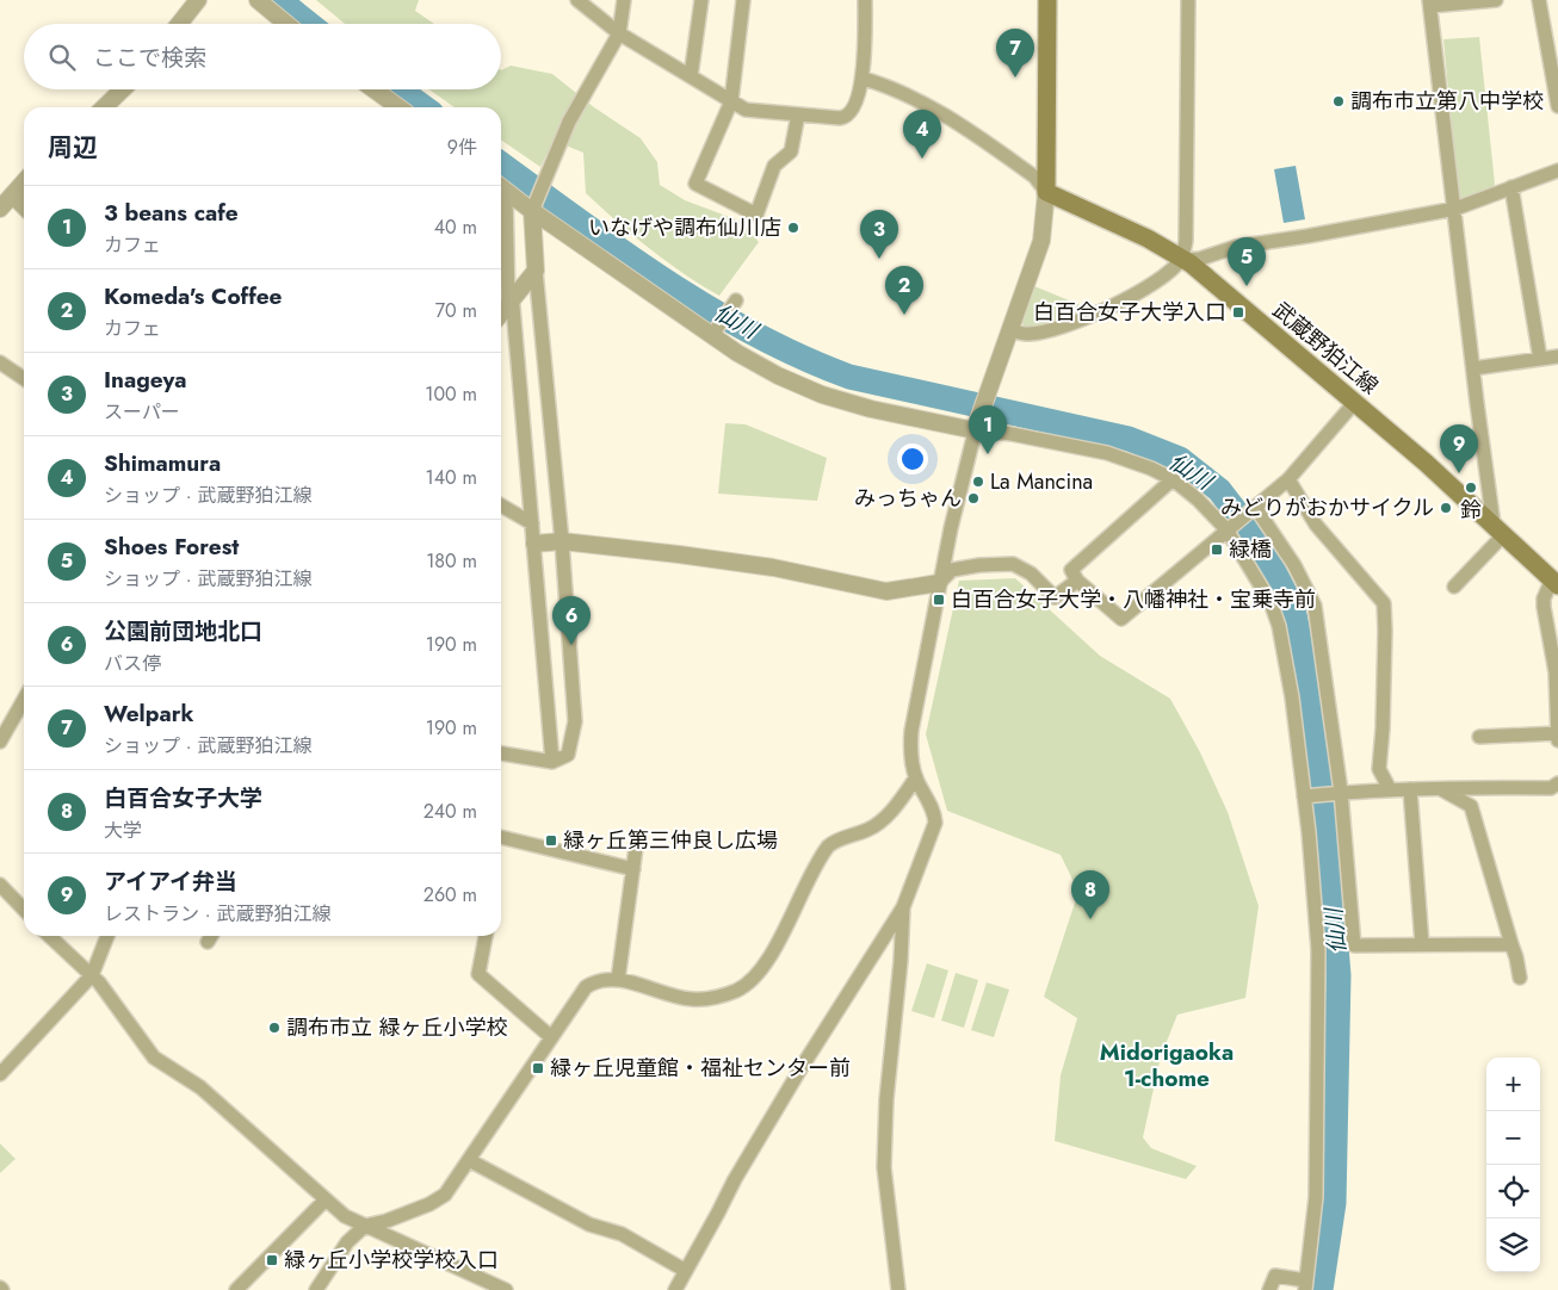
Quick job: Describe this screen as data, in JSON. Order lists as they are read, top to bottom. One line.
{"streets":{"main road":["武蔵野狛江線"]},"districts":["Midorigaoka 1-chome"],"water":["仙川"],"places":{"other":["調布市立第八中学校","いなげや調布仙川店","La Mancina","鈴","みっちゃん","みどりがおかサイクル","調布市立 緑ヶ丘小学校"],"transit":["白百合女子大学入口","緑橋","白百合女子大学・八幡神社・宝乗寺前","緑ヶ丘第三仲良し広場","緑ヶ丘児童館・福祉センター前","緑ヶ丘小学校学校入口"]},"page":{"search":"ここで検索","pins":["7","4","3","5","2","1","9","6","8"],"heading":["周辺","9件"],"list":[{"mark":"1","name":"3 beans cafe","note":"カフェ","value":"40 m"},{"mark":"2","name":"Komeda's Coffee","note":"カフェ","value":"70 m"},{"mark":"3","name":"Inageya","note":"スーパー","value":"100 m"},{"mark":"4","name":"Shimamura","note":"ショップ · 武蔵野狛江線","value":"140 m"},{"mark":"5","name":"Shoes Forest","note":"ショップ · 武蔵野狛江線","value":"180 m"},{"mark":"6","name":"公園前団地北口","note":"バス停","value":"190 m"},{"mark":"7","name":"Welpark","note":"ショップ · 武蔵野狛江線","value":"190 m"},{"mark":"8","name":"白百合女子大学","note":"大学","value":"240 m"},{"mark":"9","name":"アイアイ弁当","note":"レストラン · 武蔵野狛江線","value":"260 m"}],"map_buttons":["+","−"]}}
